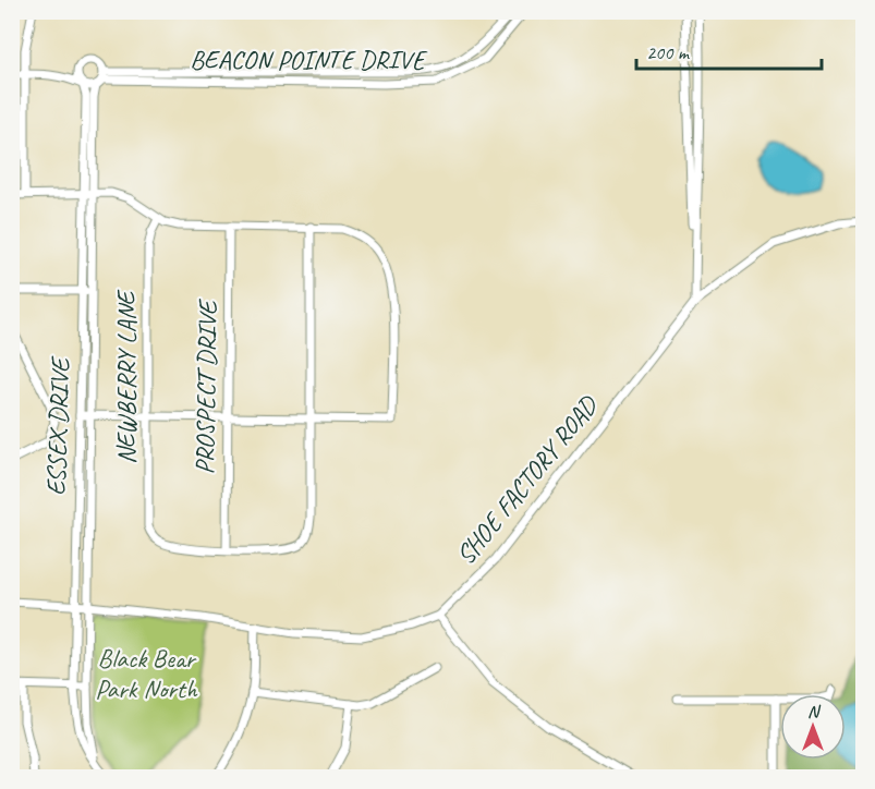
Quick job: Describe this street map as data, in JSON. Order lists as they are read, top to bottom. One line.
{"streets":{"street":["BEACON POINTE DRIVE","NEWBERRY LANE","PROSPECT DRIVE","ESSEX DRIVE","SHOE FACTORY ROAD"]},"crossings":[["BEACON POINTE DRIVE","ESSEX DRIVE"],["NEWBERRY LANE","PROSPECT DRIVE"],["ESSEX DRIVE","SHOE FACTORY ROAD"]],"parks":["Black Bear Park North"],"scale_bar":"200 m","north":"top"}
